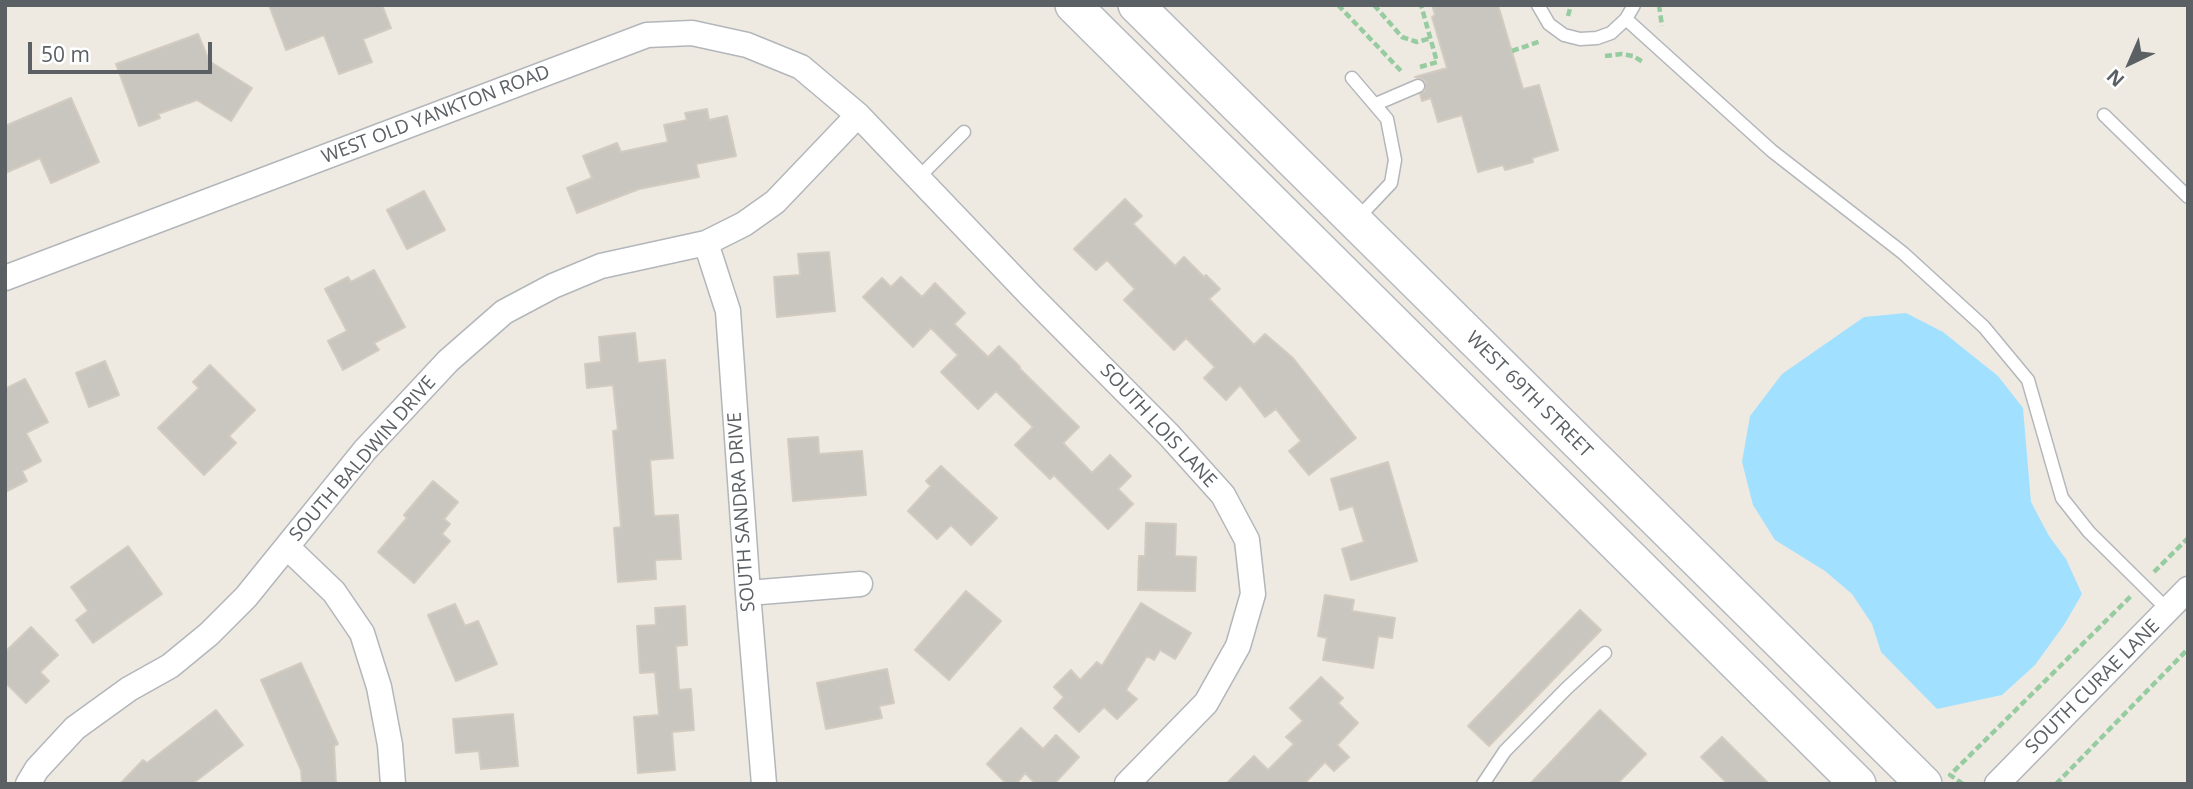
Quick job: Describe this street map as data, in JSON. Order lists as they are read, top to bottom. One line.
{"streets":{"main road":["WEST 69TH STREET"],"street":["WEST OLD YANKTON ROAD","SOUTH LOIS LANE","SOUTH BALDWIN DRIVE","SOUTH SANDRA DRIVE","SOUTH CURAE LANE"]},"crossings":[["WEST OLD YANKTON ROAD","SOUTH LOIS LANE"],["WEST OLD YANKTON ROAD","SOUTH BALDWIN DRIVE"],["SOUTH LOIS LANE","SOUTH BALDWIN DRIVE"],["SOUTH BALDWIN DRIVE","SOUTH SANDRA DRIVE"]],"scale_bar":"50 m","north":"bottom left"}
